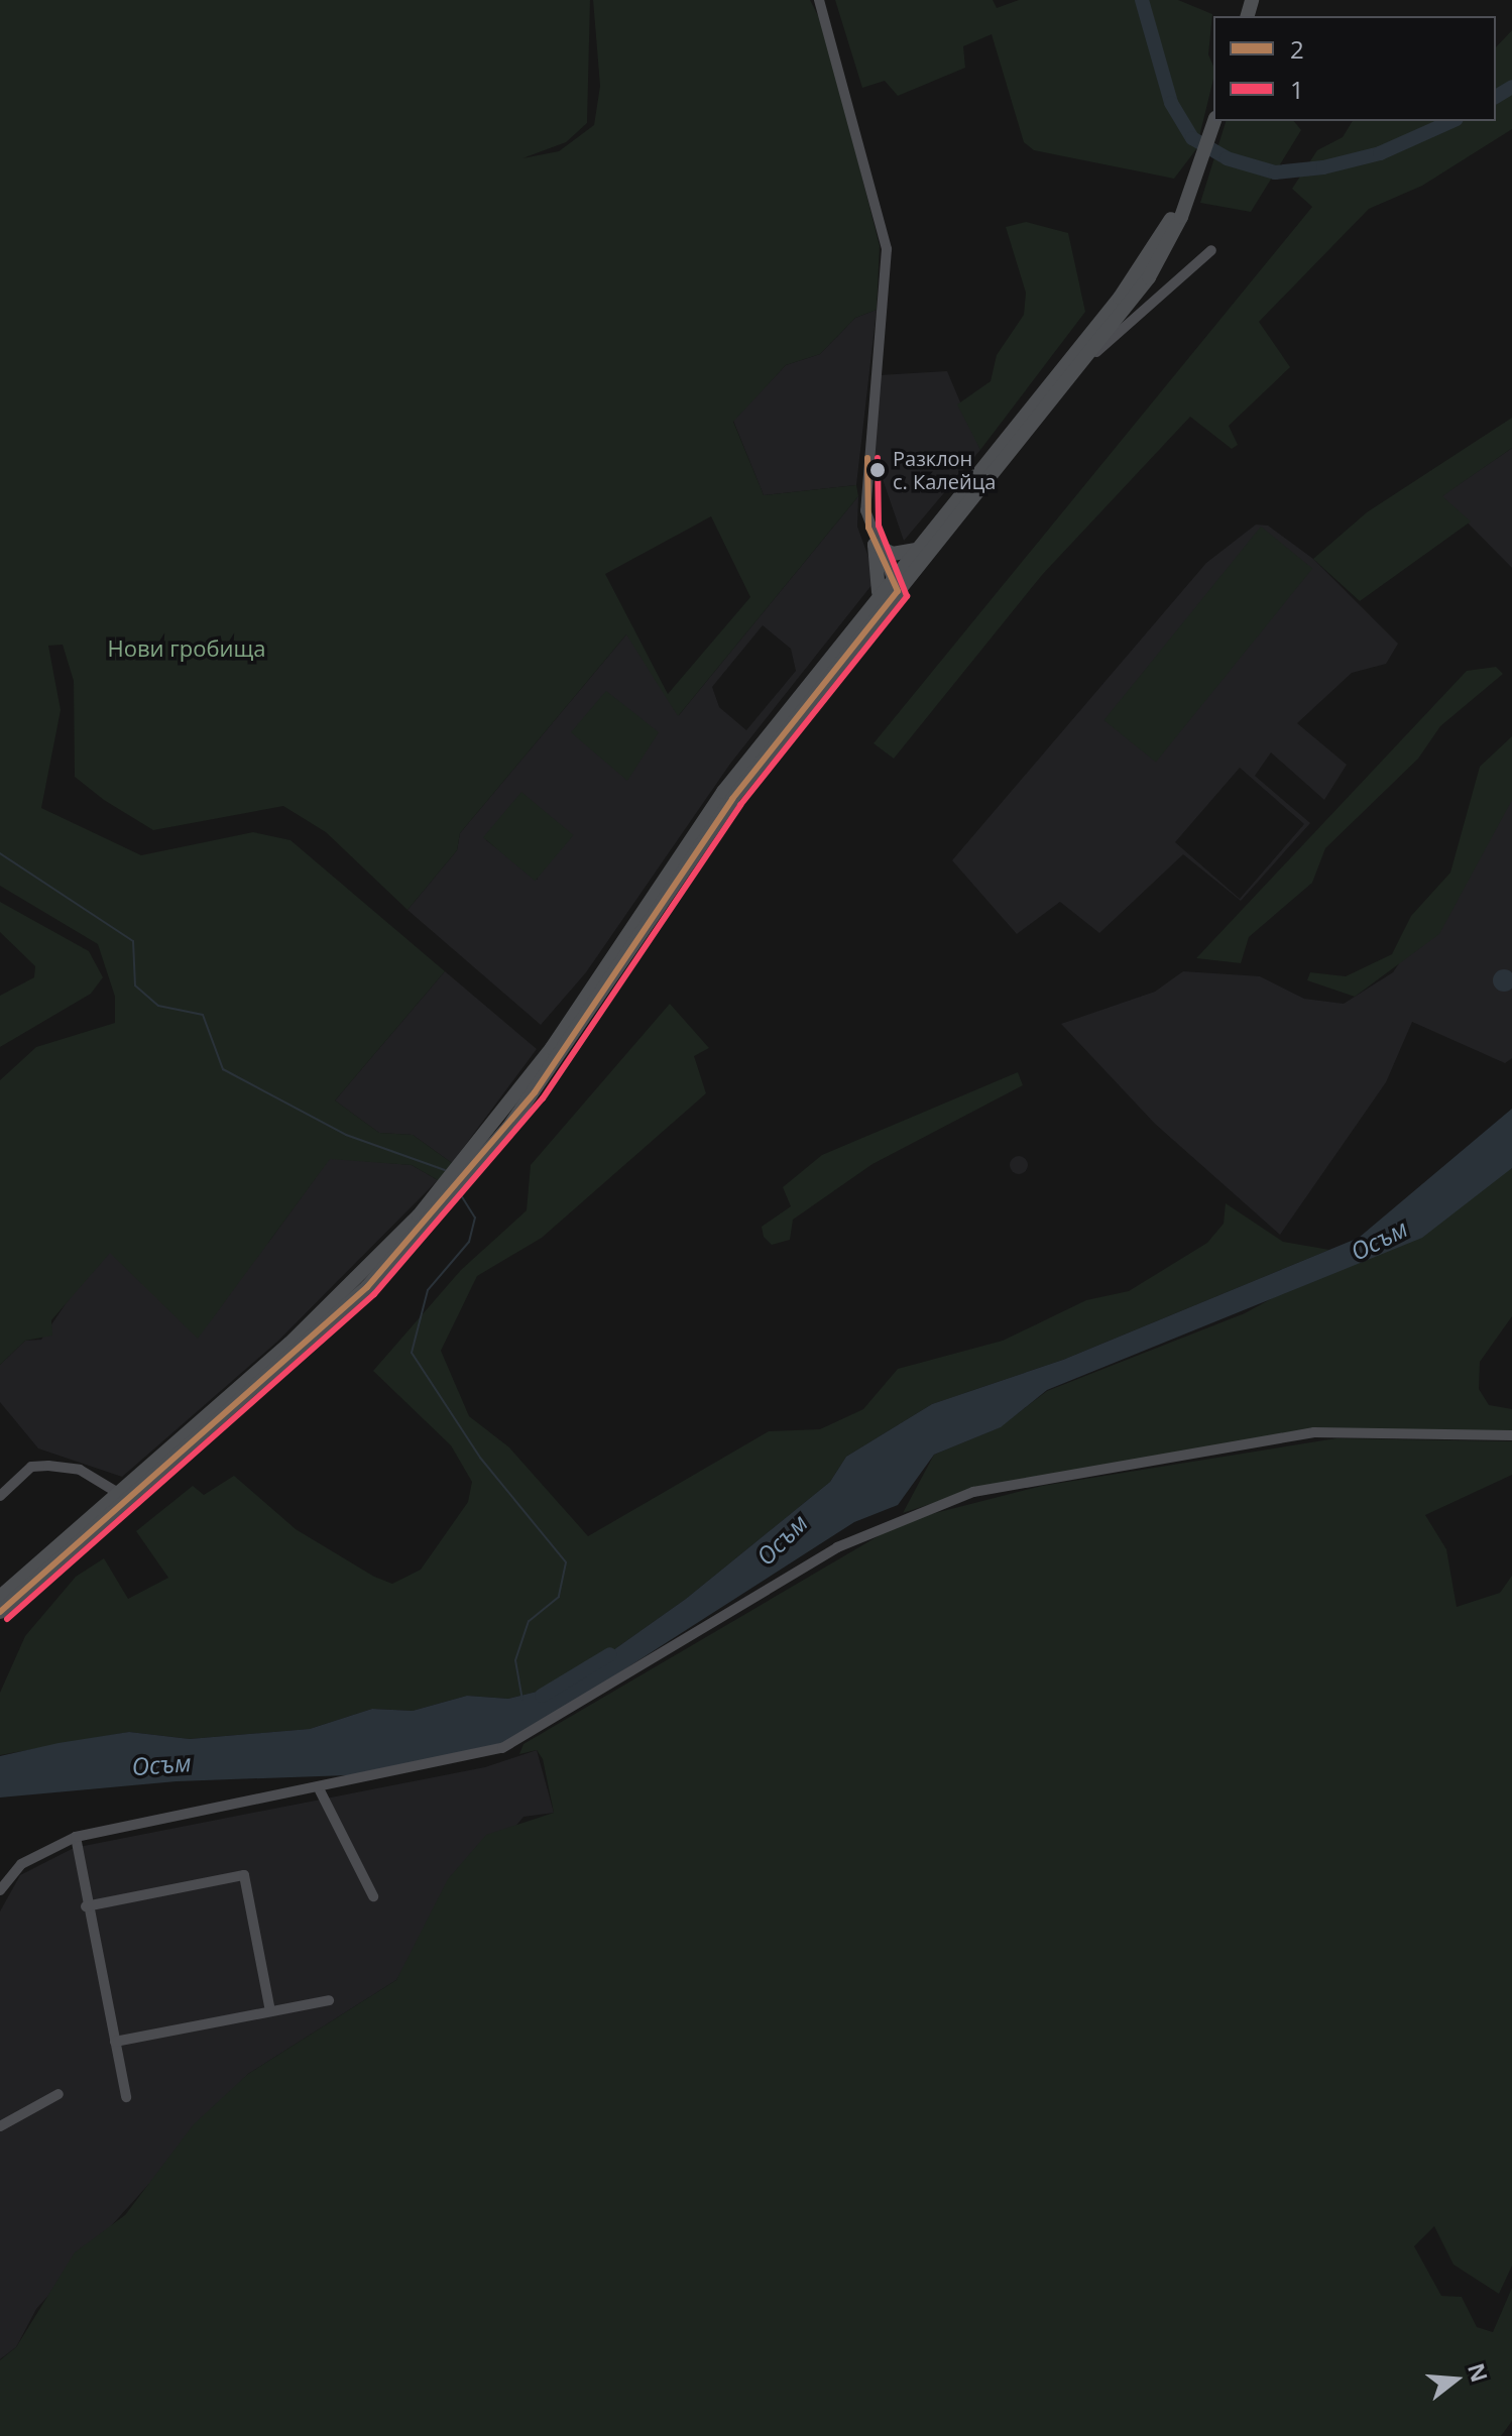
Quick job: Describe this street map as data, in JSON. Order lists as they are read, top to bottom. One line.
{"water":["Осъм"],"parks":["Нови гробища"],"places":["Разклон с. Калейца"],"lines":["transit line 2","transit line 1"],"legend":["2","1"],"north":"right"}
